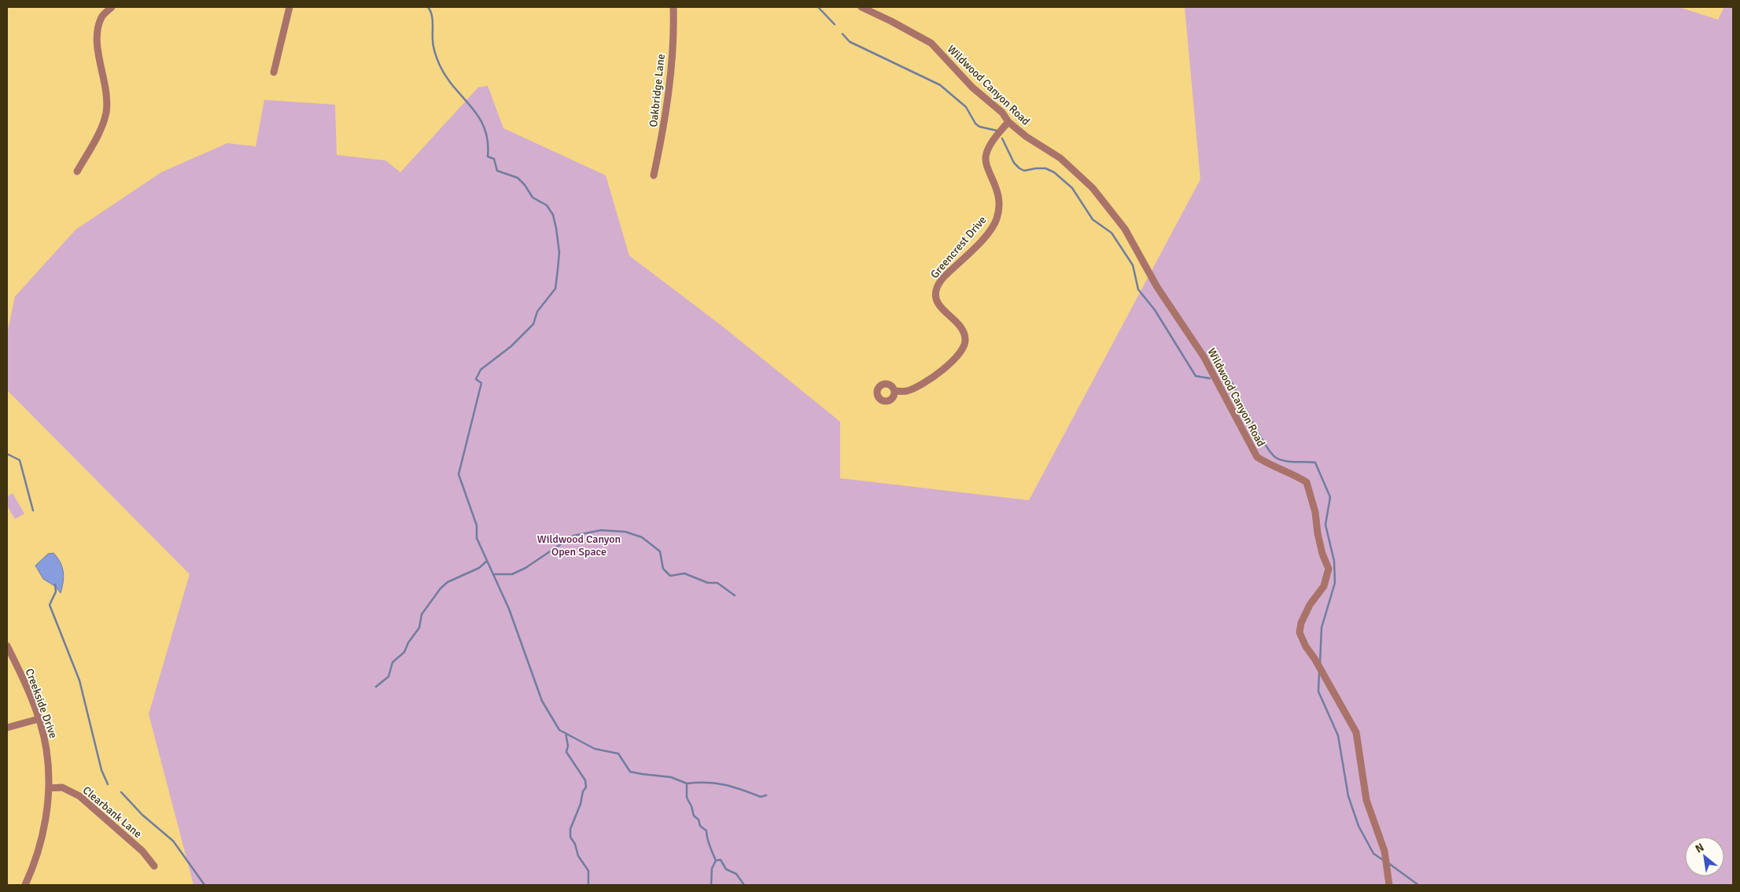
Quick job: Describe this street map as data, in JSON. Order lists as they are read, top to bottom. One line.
{"streets":{"street":["Wildwood Canyon Road","Oakbridge Lane","Greencrest Drive","Creekside Drive","Clearbank Lane"]},"crossings":[["Wildwood Canyon Road","Greencrest Drive"],["Creekside Drive","Clearbank Lane"]],"parks":["Wildwood Canyon Open Space"],"north":"top left"}
